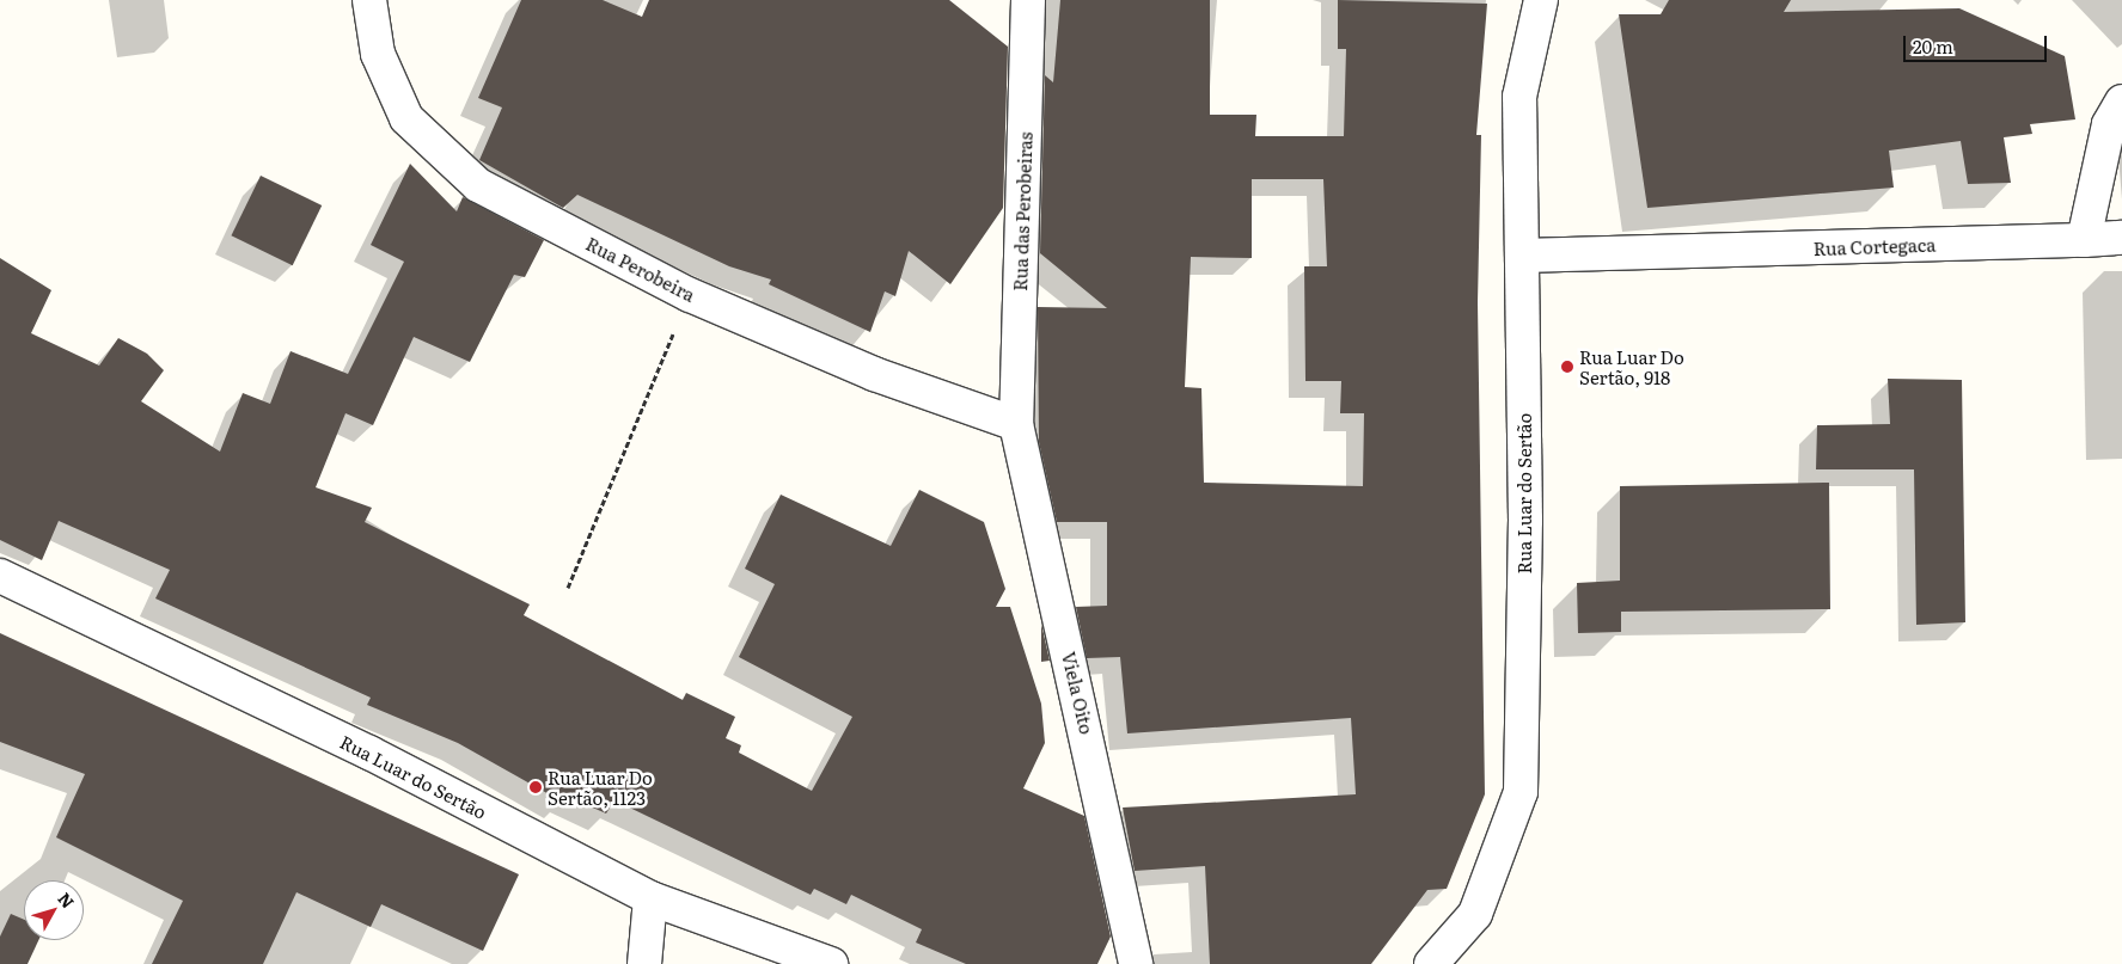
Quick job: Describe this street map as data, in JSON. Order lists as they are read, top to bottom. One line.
{"streets":{"street":["Rua das Perobeiras","Rua Cortegaca","Rua Perobeira","Rua Luar do Sertão","Viela Oito"]},"crossings":[["Rua das Perobeiras","Rua Perobeira"],["Rua das Perobeiras","Viela Oito"],["Rua Cortegaca","Rua Luar do Sertão"],["Rua Perobeira","Viela Oito"]],"places":["Rua Luar Do Sertão, 918","Rua Luar Do Sertão, 1123"],"scale_bar":"20 m","north":"top right"}
